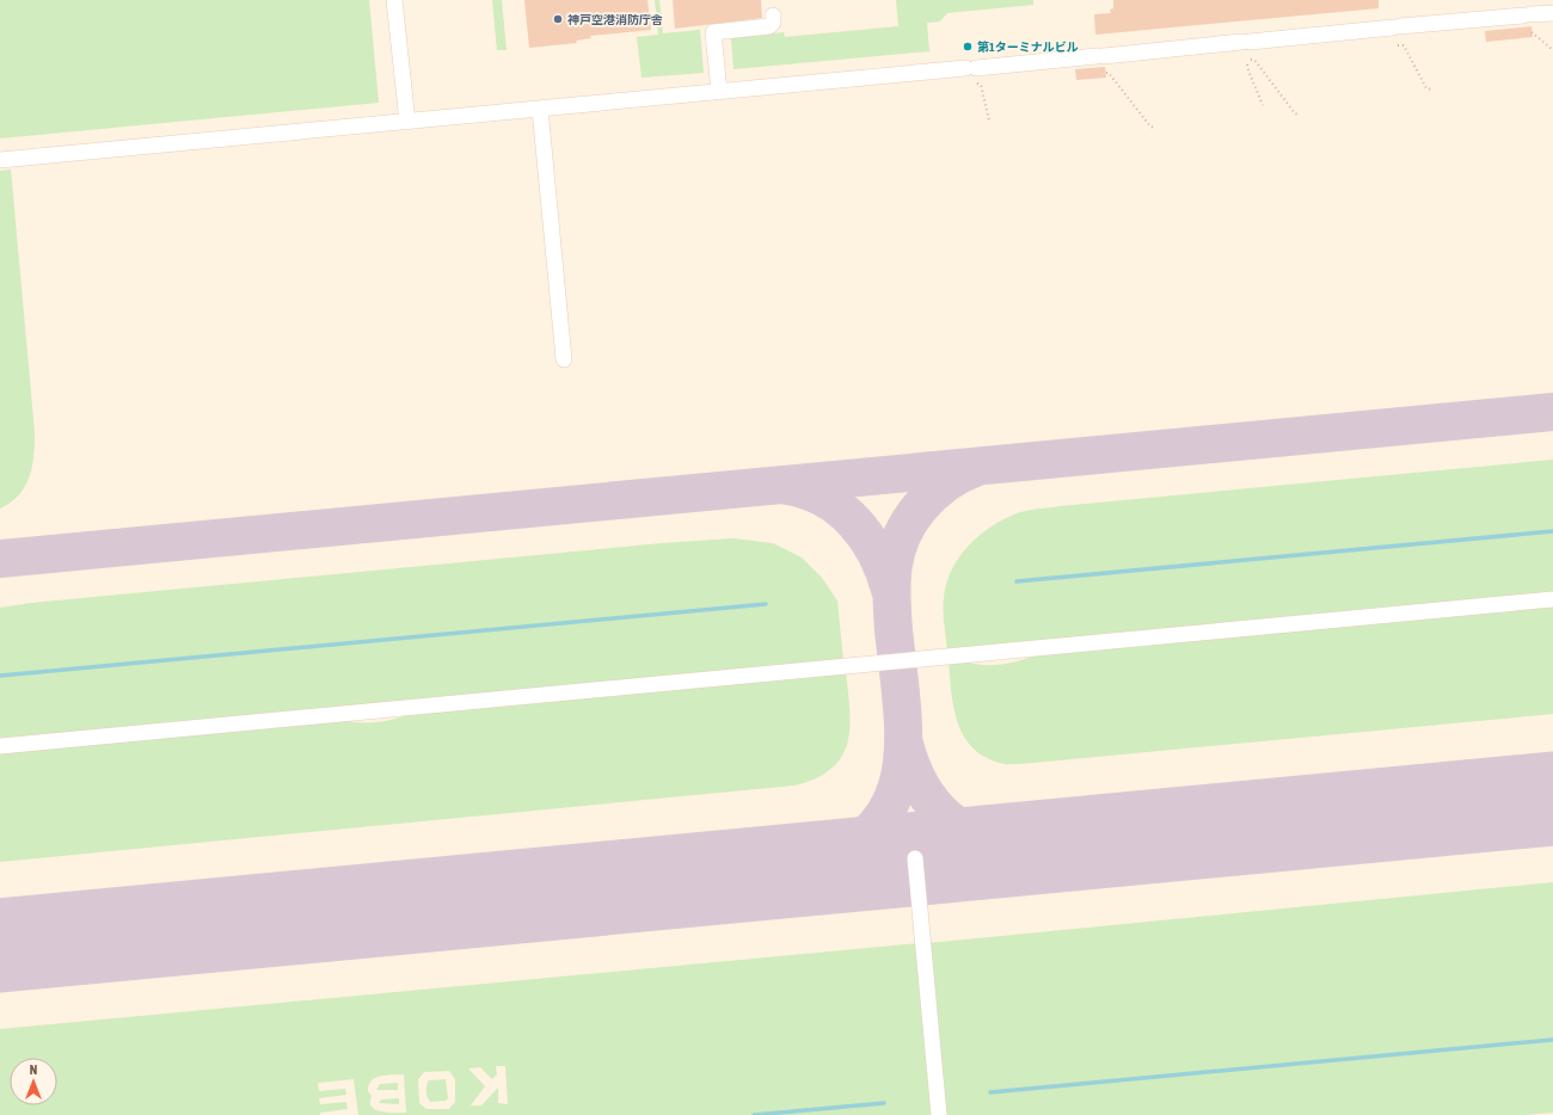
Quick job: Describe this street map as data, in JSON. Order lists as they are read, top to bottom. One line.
{"places":["神戸空港消防庁舎","第1ターミナルビル"],"north":"top"}
